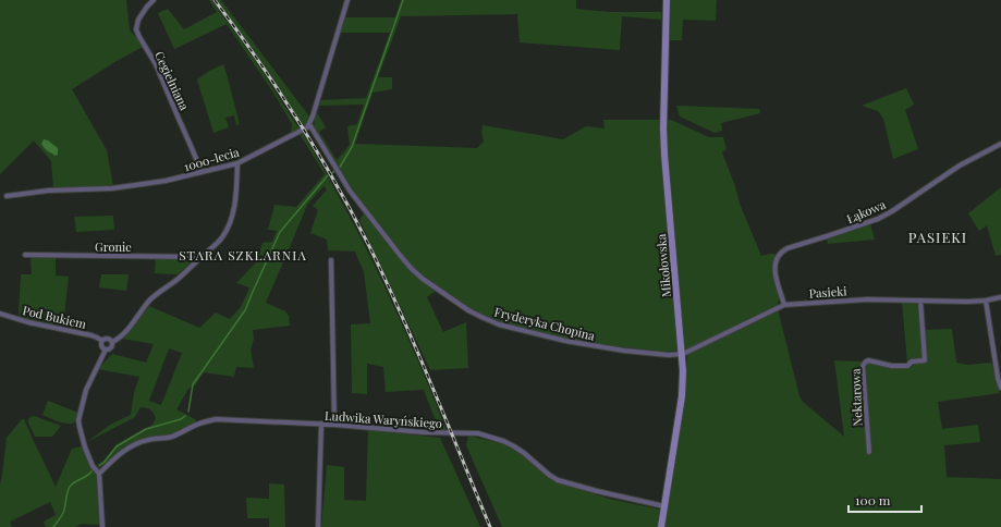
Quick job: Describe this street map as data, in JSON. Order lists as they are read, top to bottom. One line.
{"streets":{"main road":["Mikołowska"],"street":["Cegielniana","1000-lecia","Łąkowa","Gronie","Pasieki","Pod Bukiem","Fryderyka Chopina","Nektarowa","Ludwika Waryńskiego"]},"crossings":[["Cegielniana","1000-lecia"],["1000-lecia","Fryderyka Chopina"],["Łąkowa","Pasieki"],["Mikołowska","Pasieki"],["Mikołowska","Fryderyka Chopina"],["Mikołowska","Ludwika Waryńskiego"],["Pasieki","Fryderyka Chopina"],["Pasieki","Nektarowa"]],"districts":["PASIEKI","STARA SZKLARNIA"],"scale_bar":"100 m"}
